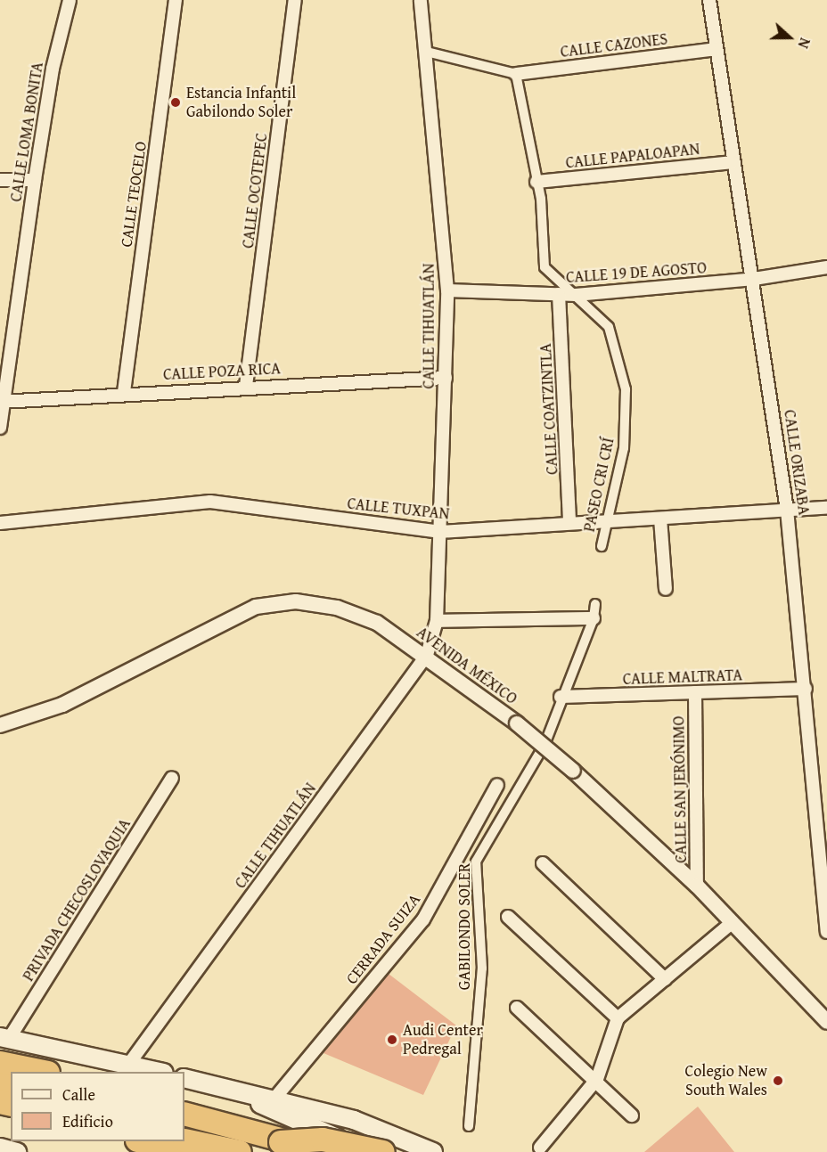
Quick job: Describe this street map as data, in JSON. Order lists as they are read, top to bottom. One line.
{"streets":{"street":["CALLE CAZONES","CALLE LOMA BONITA","CALLE PAPALOAPAN","CALLE OCOTEPEC","CALLE TEOCELO","CALLE 19 DE AGOSTO","CALLE TIHUATLÁN","CALLE POZA RICA","CALLE COATZINTLA","CALLE ORIZABA","PASEO CRI CRÍ","CALLE TUXPAN","AVENIDA MÉXICO","CALLE MALTRATA","CALLE SAN JERÓNIMO","PRIVADA CHECOSLOVAQUIA","GABILONDO SOLER","CERRADA SUIZA"]},"crossings":[["CALLE CAZONES","CALLE ORIZABA"],["CALLE CAZONES","PASEO CRI CRÍ"],["CALLE LOMA BONITA","CALLE POZA RICA"],["CALLE PAPALOAPAN","CALLE ORIZABA"],["CALLE PAPALOAPAN","PASEO CRI CRÍ"],["CALLE OCOTEPEC","CALLE POZA RICA"],["CALLE TEOCELO","CALLE POZA RICA"],["CALLE 19 DE AGOSTO","CALLE TIHUATLÁN"],["CALLE 19 DE AGOSTO","CALLE COATZINTLA"],["CALLE 19 DE AGOSTO","CALLE ORIZABA"],["CALLE 19 DE AGOSTO","PASEO CRI CRÍ"],["CALLE TIHUATLÁN","CALLE POZA RICA"],["CALLE TIHUATLÁN","CALLE TUXPAN"],["CALLE TIHUATLÁN","AVENIDA MÉXICO"],["CALLE COATZINTLA","CALLE TUXPAN"],["CALLE ORIZABA","CALLE TUXPAN"],["CALLE ORIZABA","CALLE MALTRATA"],["PASEO CRI CRÍ","CALLE TUXPAN"],["AVENIDA MÉXICO","CALLE SAN JERÓNIMO"],["CALLE MALTRATA","CALLE SAN JERÓNIMO"],["CALLE MALTRATA","GABILONDO SOLER"]],"places":["Estancia Infantil Gabilondo Soler","Audi Center Pedregal","Colegio New South Wales"],"legend":["Calle","Edificio"],"north":"right"}
